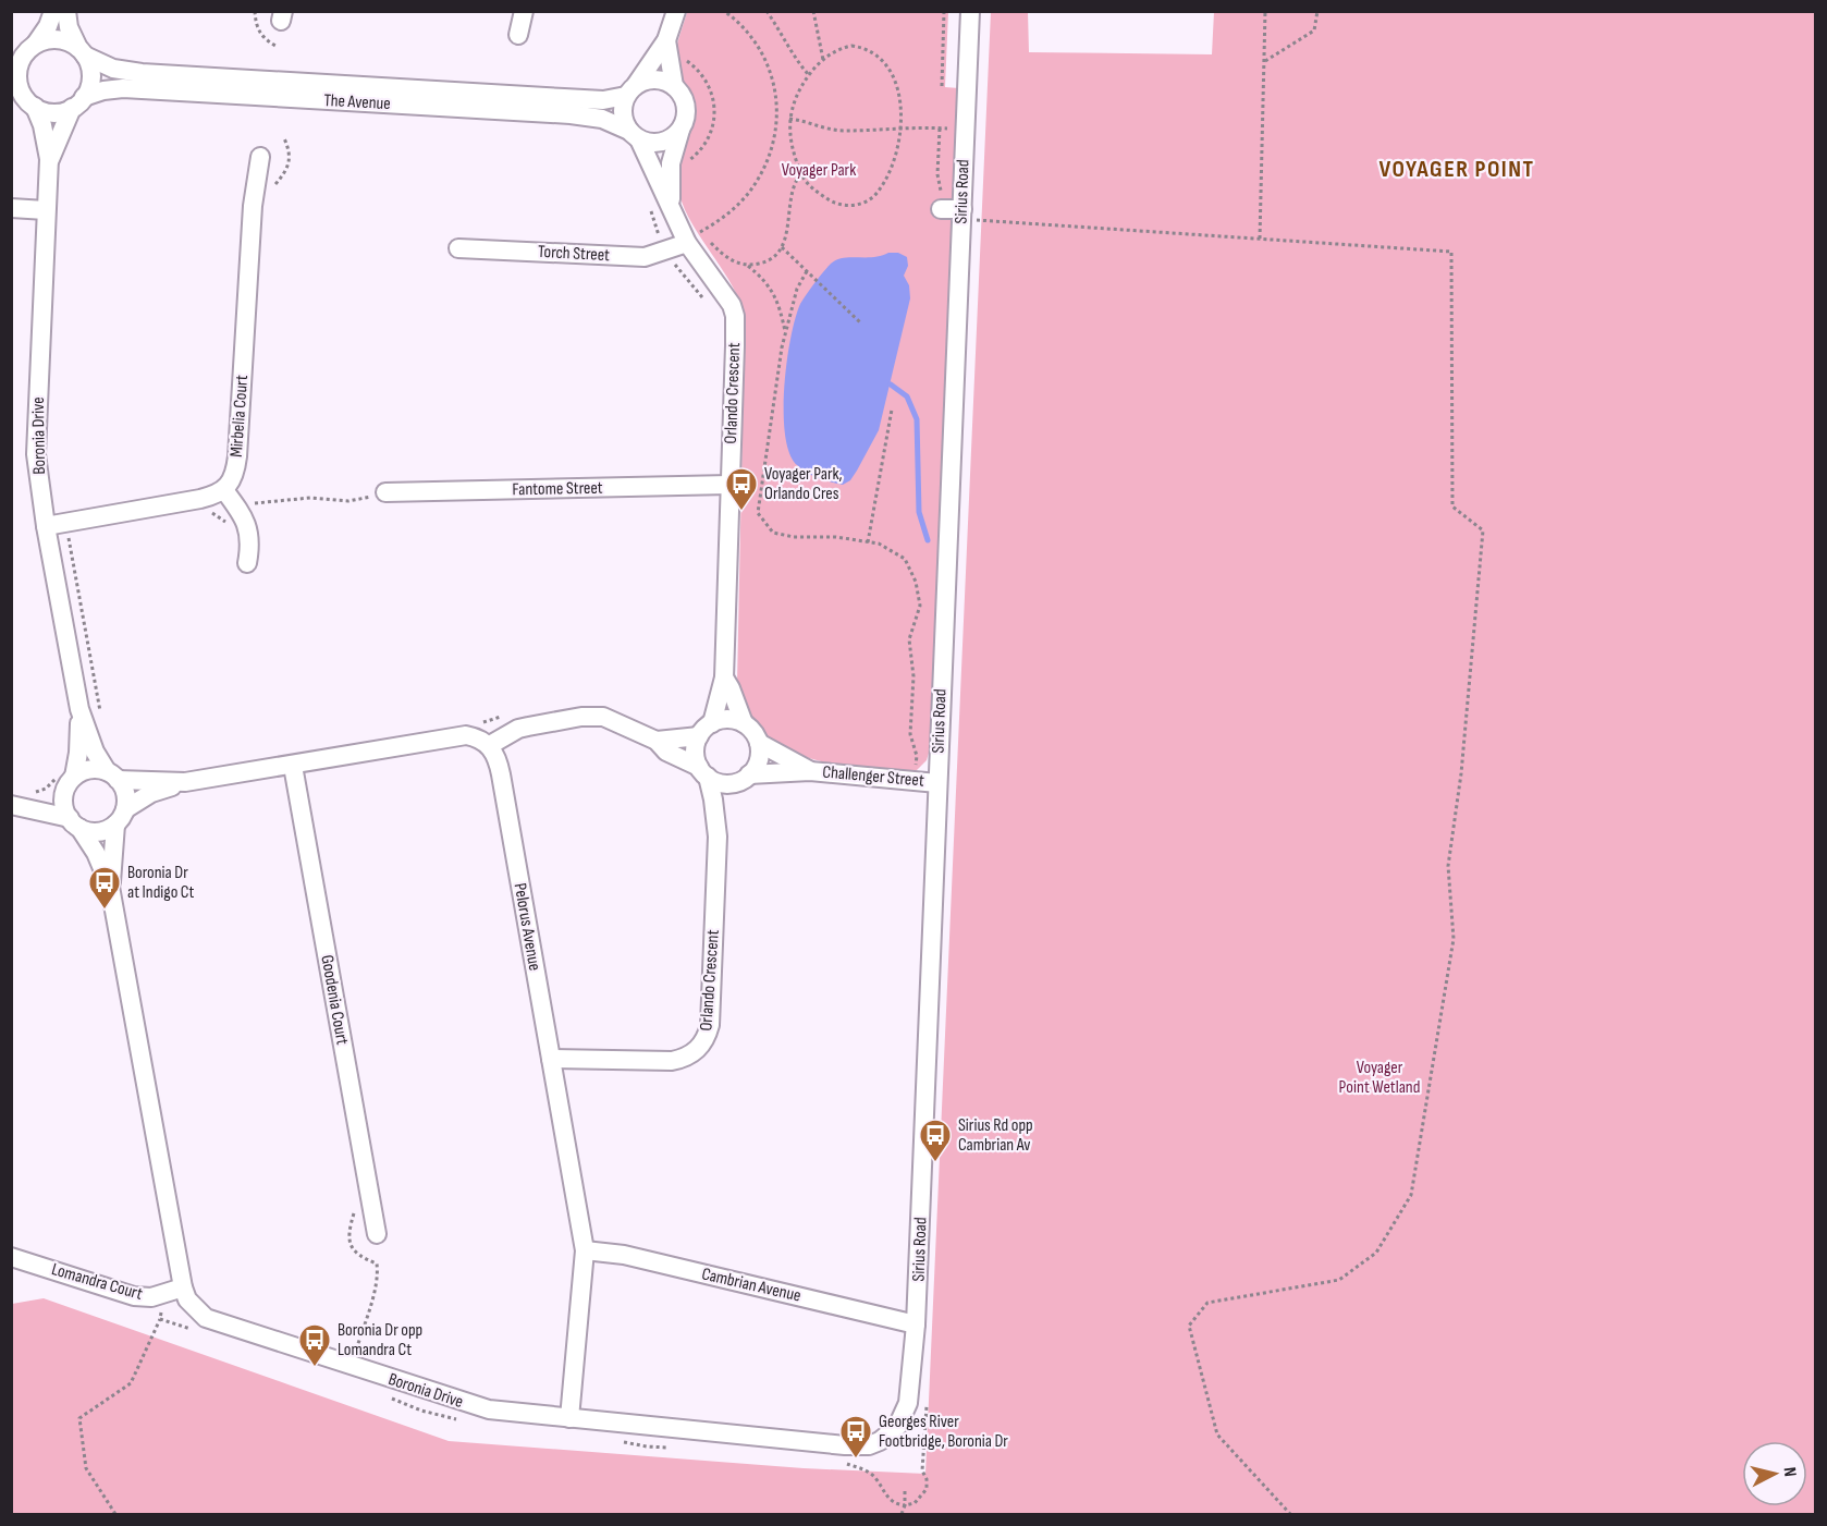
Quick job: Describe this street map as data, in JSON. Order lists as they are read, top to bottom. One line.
{"streets":{"street":["The Avenue","Sirius Road","Torch Street","Orlando Crescent","Mirbelia Court","Boronia Drive","Fantome Street","Challenger Street","Pelorus Avenue","Goodenia Court","Lomandra Court","Cambrian Avenue"]},"crossings":[["The Avenue","Orlando Crescent"],["The Avenue","Boronia Drive"],["Sirius Road","Boronia Drive"],["Sirius Road","Challenger Street"],["Sirius Road","Cambrian Avenue"],["Torch Street","Orlando Crescent"],["Orlando Crescent","Fantome Street"],["Orlando Crescent","Challenger Street"],["Orlando Crescent","Pelorus Avenue"],["Boronia Drive","Pelorus Avenue"],["Boronia Drive","Lomandra Court"],["Pelorus Avenue","Cambrian Avenue"]],"districts":["VOYAGER POINT"],"parks":["Voyager Park","Voyager Point Wetland"],"places":{"bus stop":["Voyager Park, Orlando Cres","Boronia Dr at Indigo Ct","Sirius Rd opp Cambrian Av","Boronia Dr opp Lomandra Ct","Georges River Footbridge, Boronia Dr"]},"north":"right"}
